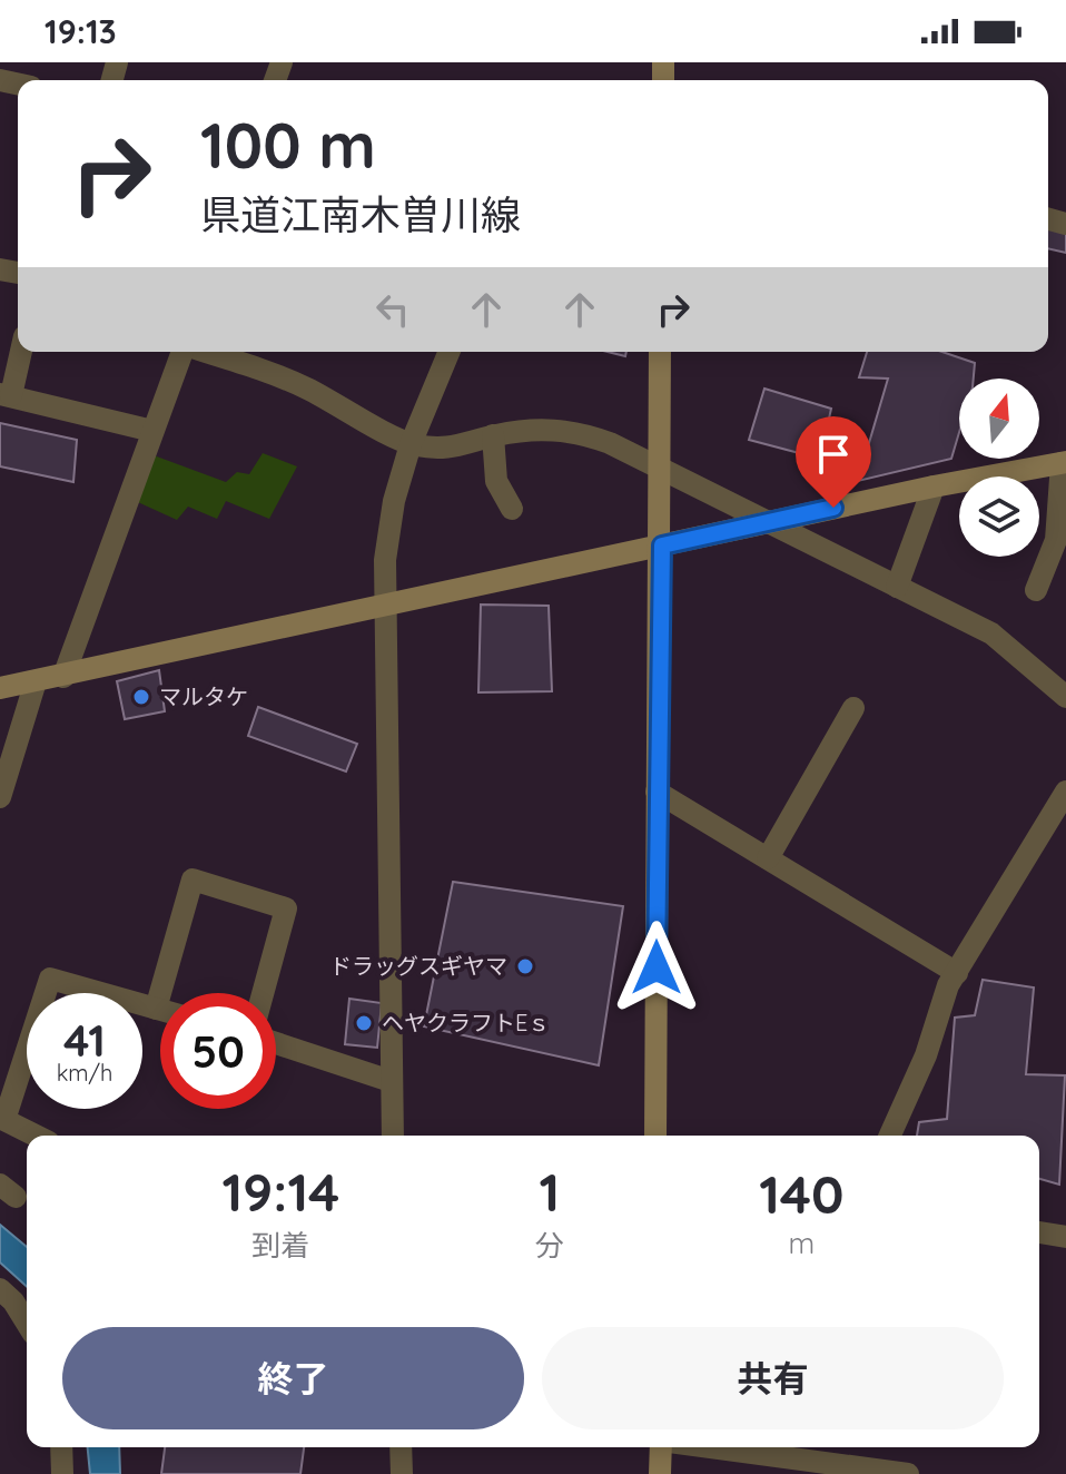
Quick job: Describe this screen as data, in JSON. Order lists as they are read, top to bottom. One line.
{"places":["マルタケ","ドラッグスギヤマ","ヘヤクラフトEｓ"],"north":"top","page":{"status":"19:13","turn":["100 m","県道江南木曽川線"],"speed":"41 km/h","limit":"50","eta":["19:14","到着","1","分","140","m"],"buttons":["終了","共有"]}}
